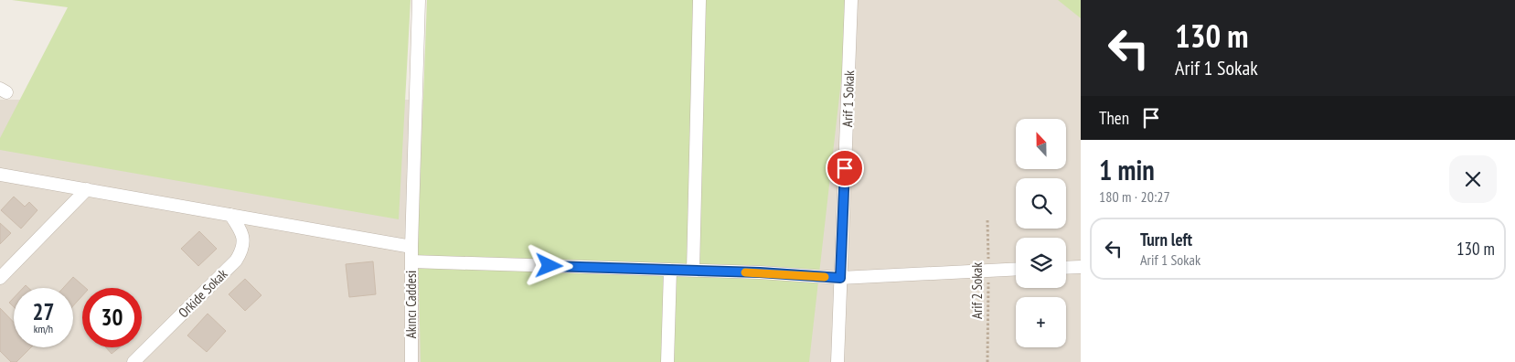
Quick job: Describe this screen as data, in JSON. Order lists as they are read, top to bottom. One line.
{"streets":{"street":["Arif 1 Sokak","Orkide Sokak","Akıncı Caddesi"],"path":["Arif 2 Sokak"]},"north":"top","page":{"turn":["130 m","Arif 1 Sokak"],"then":"Then","map_buttons":"+","heading":["1 min","180 m · 20:27"],"list":[{"name":"Turn left","note":"Arif 1 Sokak","value":"130 m"}],"speed":"27 km/h","limit":"30"}}
